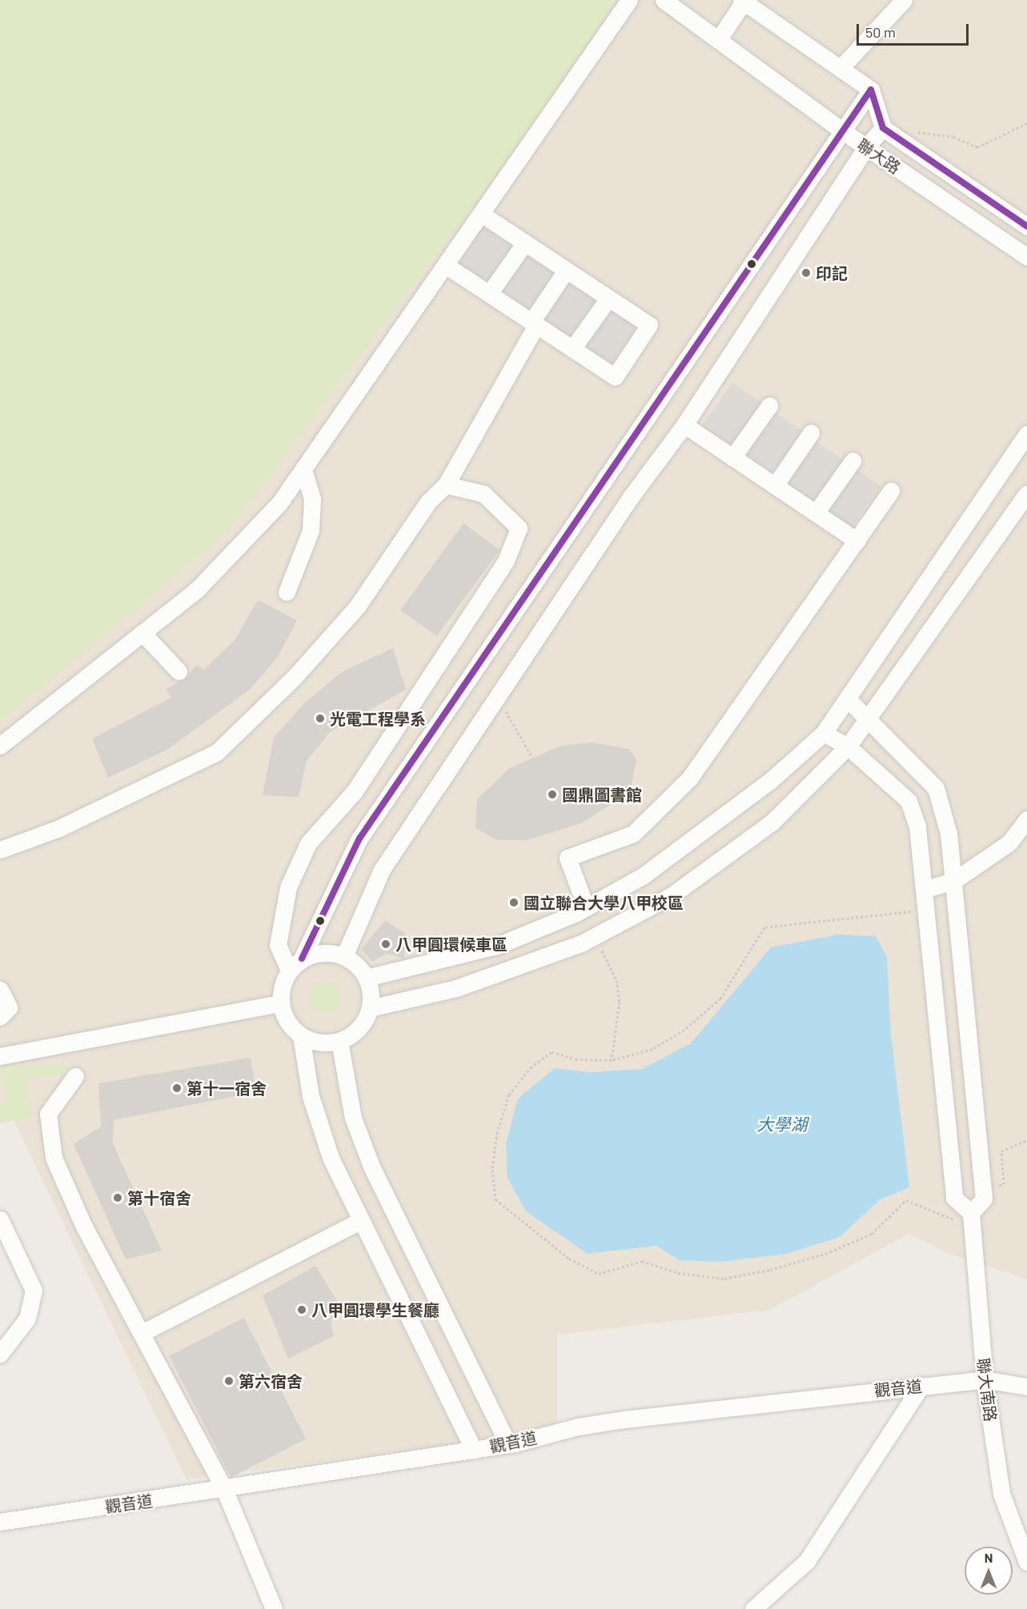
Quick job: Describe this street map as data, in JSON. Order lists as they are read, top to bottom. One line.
{"streets":{"street":["聯大路","觀音道","聯大南路"]},"crossings":[["觀音道","聯大南路"]],"water":["大學湖"],"places":["印記","光電工程學系","國鼎圖書館","國立聯合大學八甲校區","八甲圓環候車區","第十一宿舍","第十宿舍","八甲圓環學生餐廳","第六宿舍"],"scale_bar":"50 m","north":"top"}
